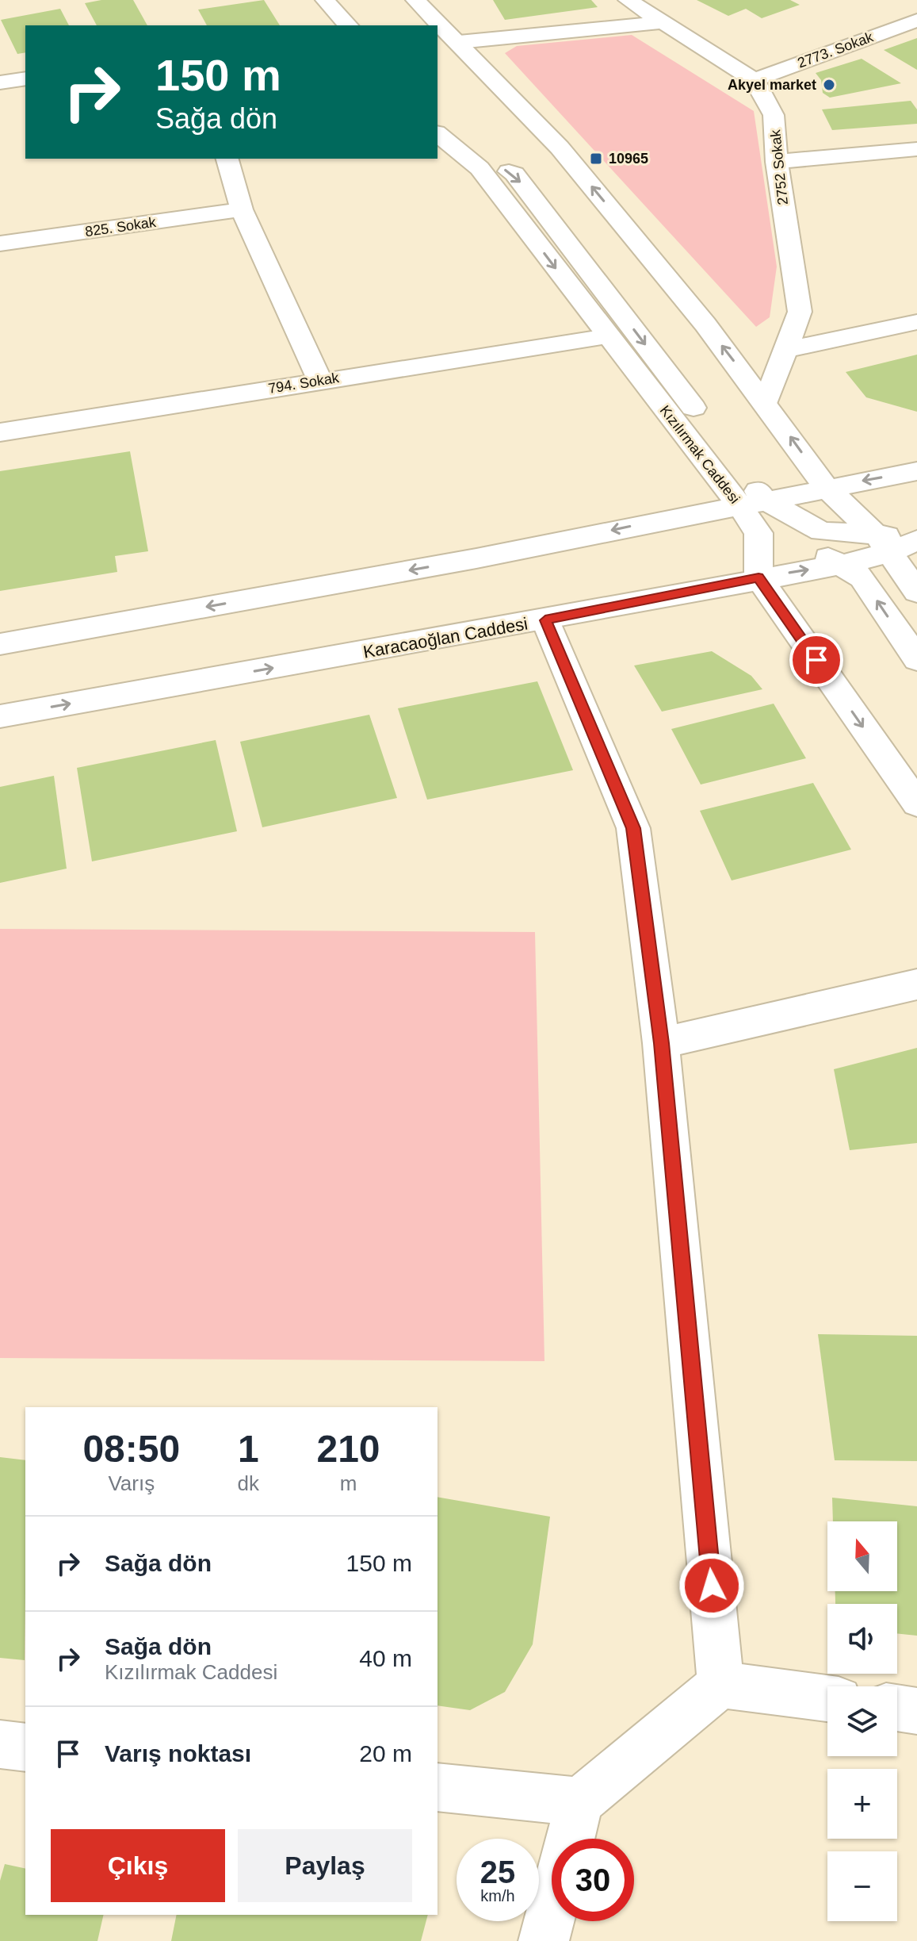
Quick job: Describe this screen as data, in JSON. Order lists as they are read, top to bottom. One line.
{"streets":{"main road":["2773. Sokak","2752 Sokak","825. Sokak","794. Sokak","Kızılırmak Caddesi","Karacaoğlan Caddesi"]},"crossings":[["2773. Sokak","2752 Sokak"],["794. Sokak","Kızılırmak Caddesi"]],"places":{"other":["Akyel market"],"transit":["10965"]},"north":"top","page":{"turn":["150 m","Sağa dön"],"eta":["08:50","Varış","1","dk","210","m"],"list":[{"name":"Sağa dön","value":"150 m"},{"name":"Sağa dön","note":"Kızılırmak Caddesi","value":"40 m"},{"name":"Varış noktası","value":"20 m"}],"map_buttons":["+","−"],"buttons":["Çıkış","Paylaş"],"speed":"25 km/h","limit":"30"}}
